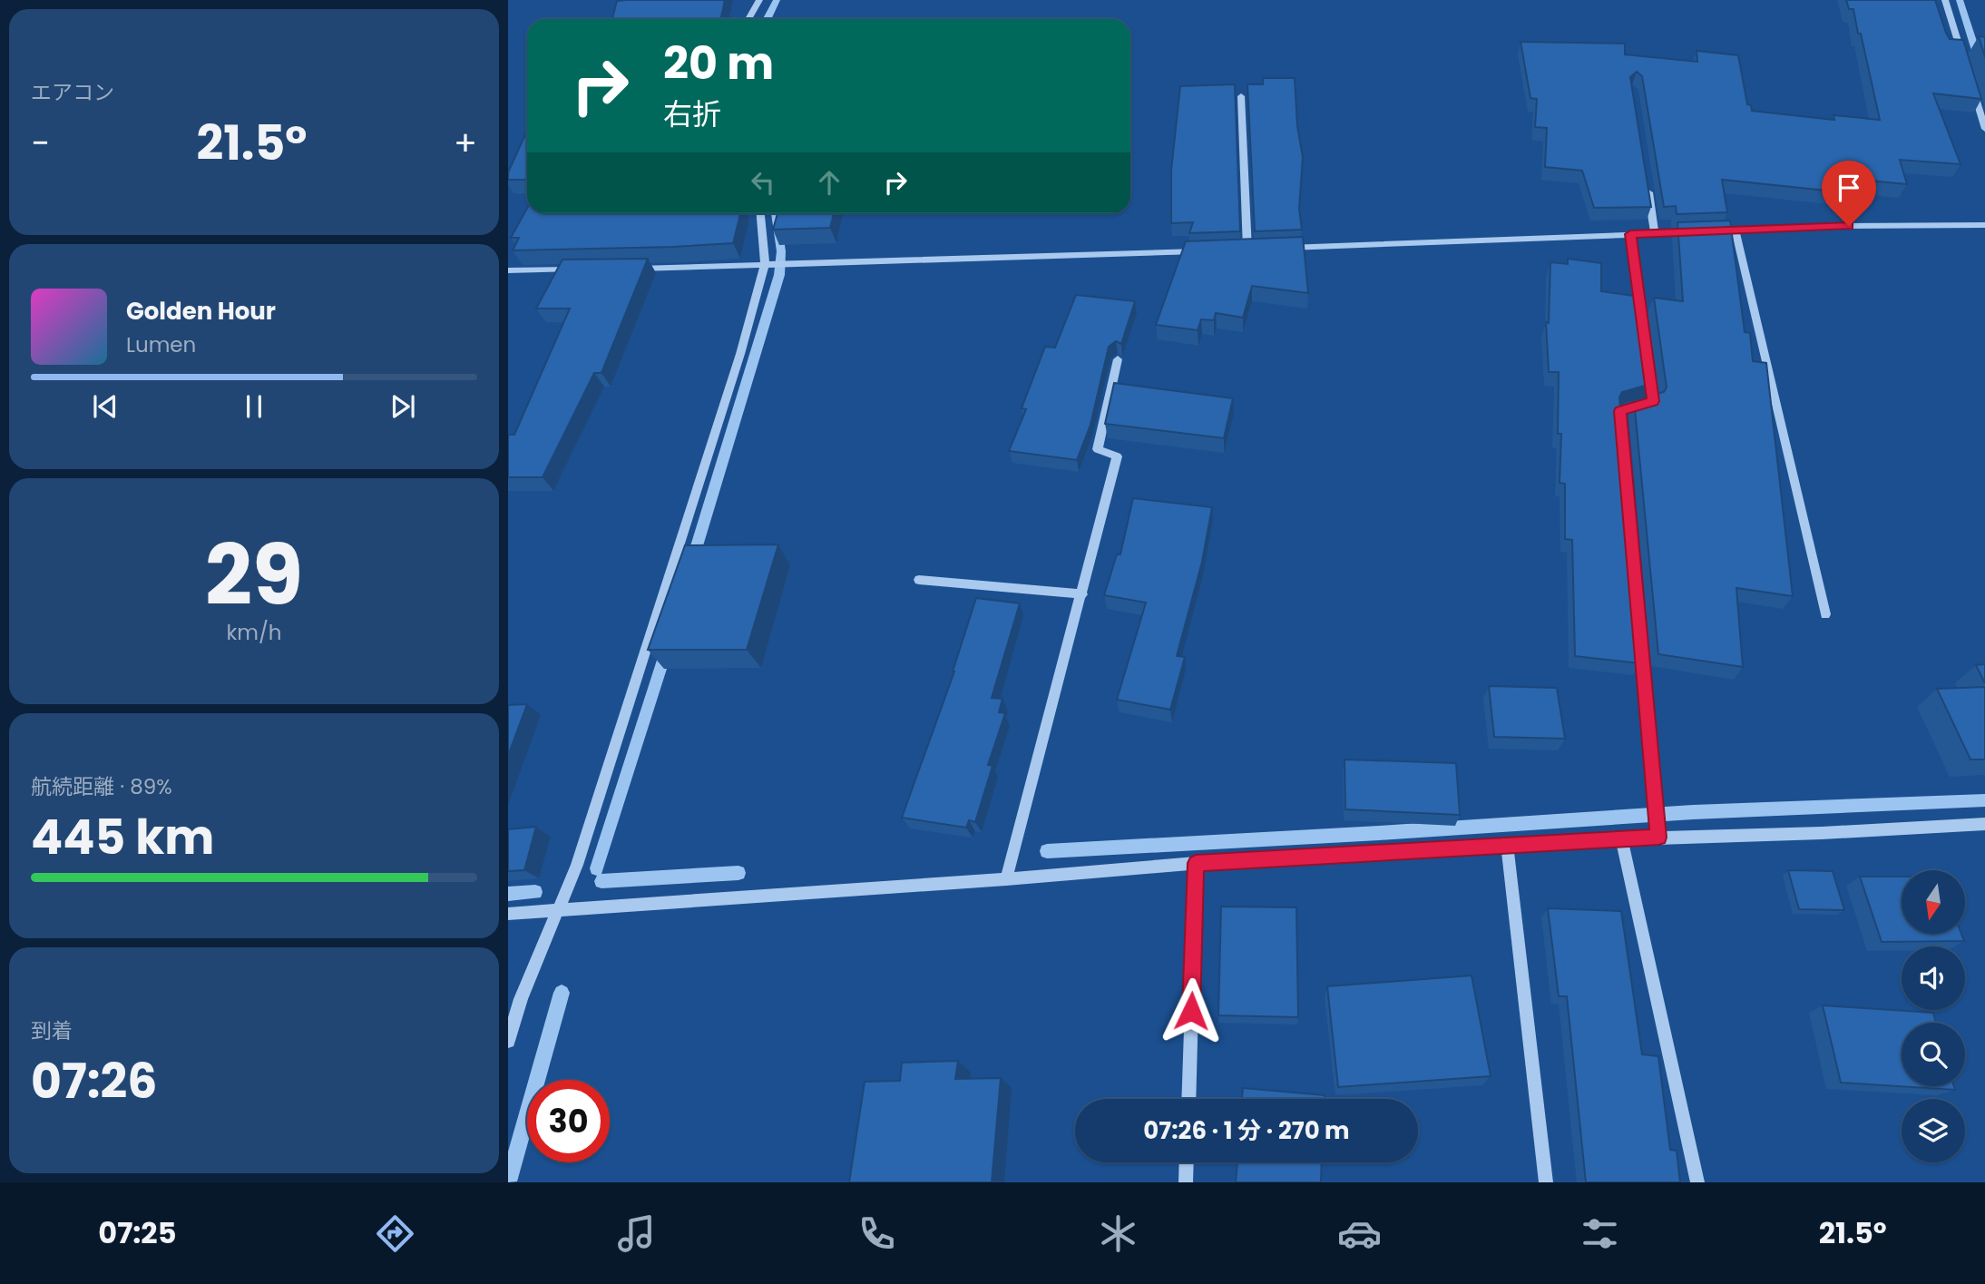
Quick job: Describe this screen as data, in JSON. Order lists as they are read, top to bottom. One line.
{"north":"bottom","page":{"tile":["エアコン",["29","km/h"],["航続距離 · 89%","445 km"],["到着","07:26"]],"turn":["20 m","右折"],"heat":["−","21.5°","+"],"song":["Golden Hour","Lumen"],"limit":"30","trip":"07:26 · 1 分 · 270 m","tabs":["07:25","21.5°"]}}
